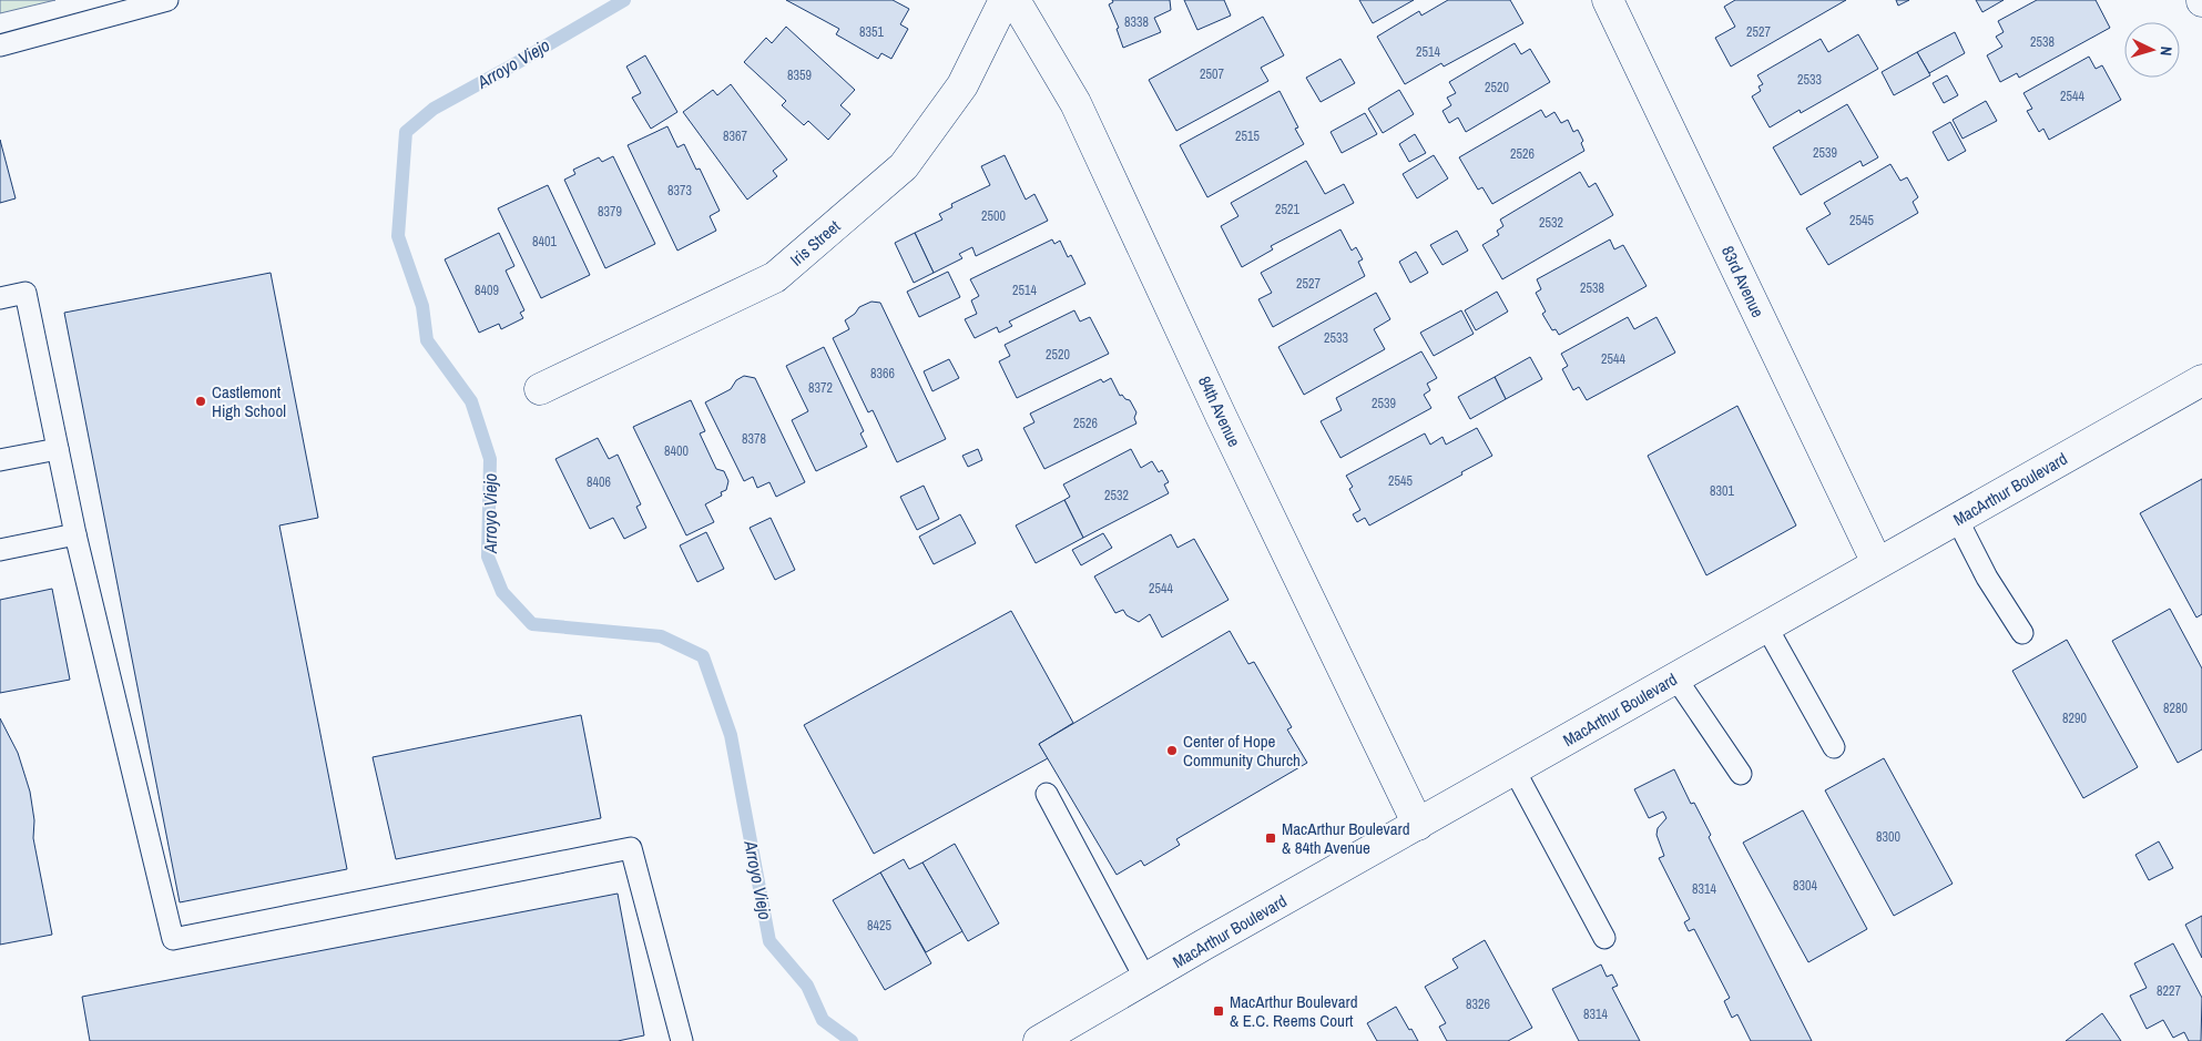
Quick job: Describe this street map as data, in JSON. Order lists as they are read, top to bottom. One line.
{"streets":{"street":["Iris Street","83rd Avenue","84th Avenue","MacArthur Boulevard"]},"crossings":[["83rd Avenue","MacArthur Boulevard"],["84th Avenue","MacArthur Boulevard"]],"water":["Arroyo Viejo"],"places":{"other":["Castlemont High School","Center of Hope Community Church"],"transit":["MacArthur Boulevard & 84th Avenue","MacArthur Boulevard & E.C. Reems Court"]},"house_numbers":["8338","8351","2527","2538","2514","2507","8359","2533","2520","2544","8367","2515","2539","2526","8373","2521","8379","2500","2545","2532","8401","2527","2538","8409","2514","2533","2520","2544","8366","8372","2539","2526","8378","8400","2545","8406","8301","2532","2544","8280","8290","8300","8304","8314","8425","8227","8326","8314"],"north":"right"}
